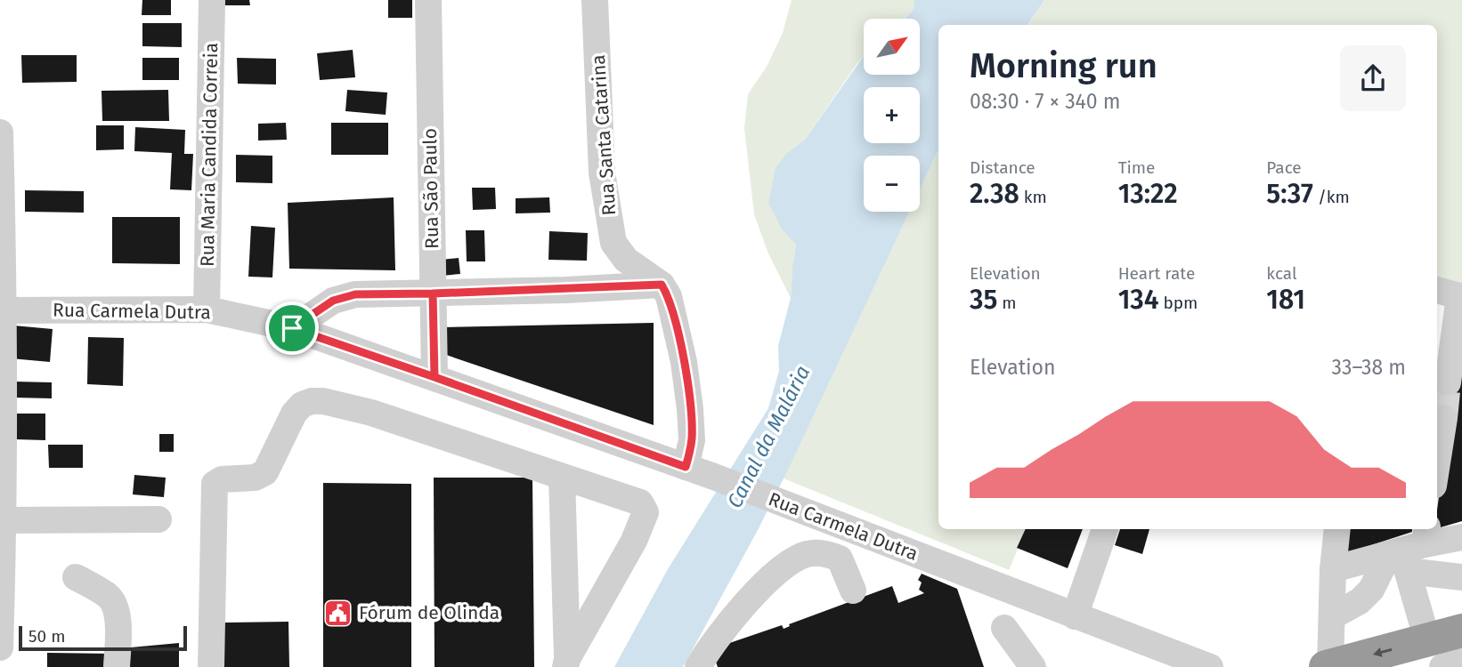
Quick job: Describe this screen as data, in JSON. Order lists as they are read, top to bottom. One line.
{"streets":{"street":["Rua Santa Catarina","Rua Maria Candida Correia","Rua São Paulo","Rua Carmela Dutra"]},"crossings":[["Rua Maria Candida Correia","Rua Carmela Dutra"],["Rua São Paulo","Rua Carmela Dutra"]],"water":["Canal da Malária"],"places":{"public building":["Fórum de Olinda"]},"scale_bar":"50 m","north":"top right","page":{"map_buttons":["+","−"],"heading":["Morning run","08:30 · 7 × 340 m"],"stats":[["Distance","2.38 km"],["Time","13:22"],["Pace","5:37 /km"],["Elevation","35 m"],["Heart rate","134 bpm"],["kcal","181"]],"chart":["Elevation","33–38 m"],"scale":"50 m"}}
